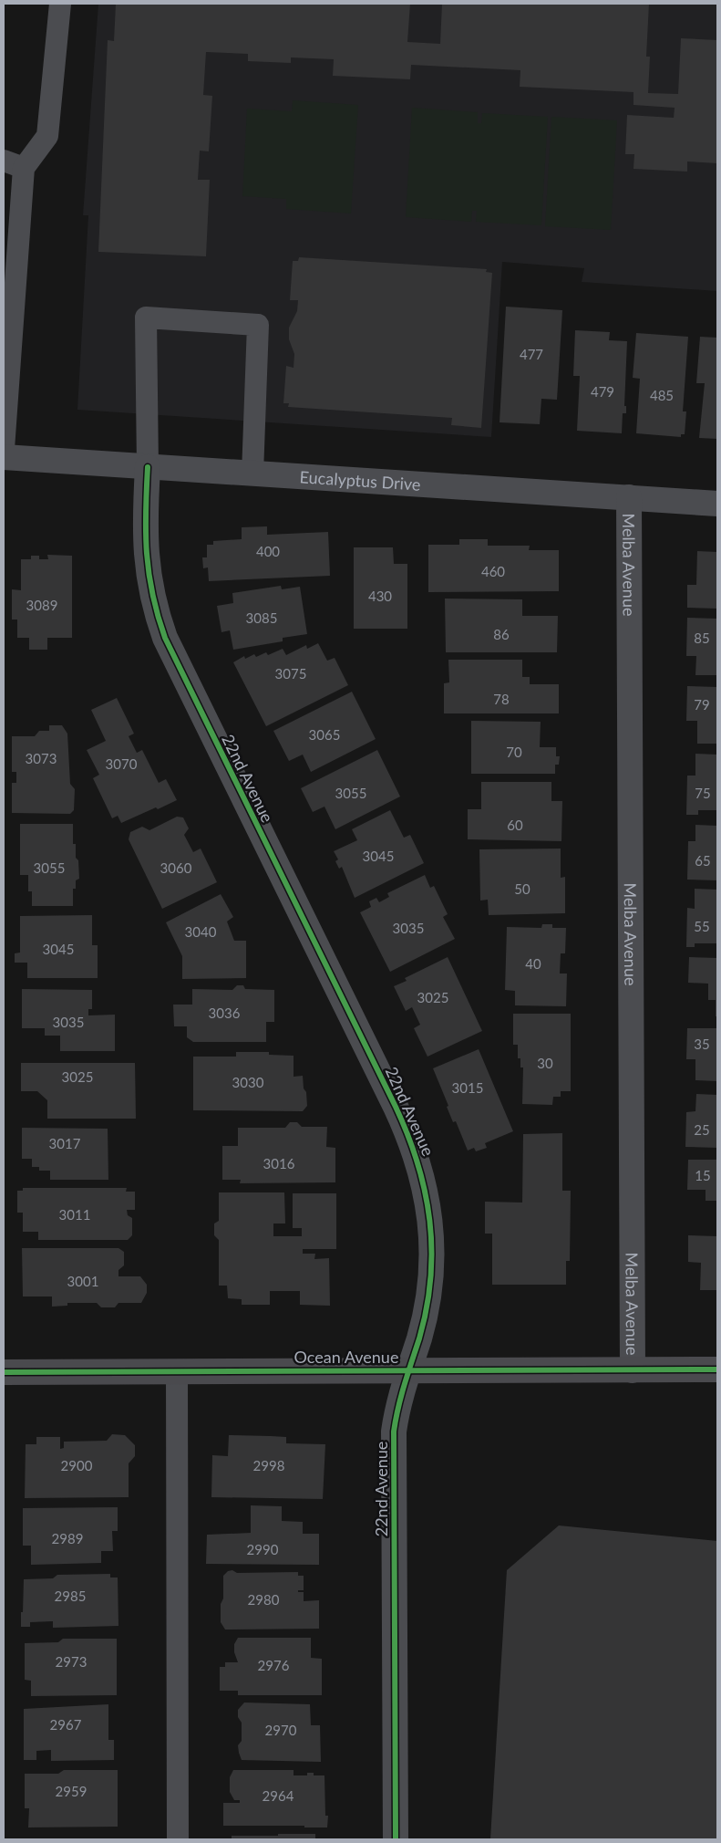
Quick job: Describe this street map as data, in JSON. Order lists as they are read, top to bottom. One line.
{"streets":{"street":["Eucalyptus Drive","Melba Avenue","22nd Avenue","Ocean Avenue"]},"crossings":[["Eucalyptus Drive","Melba Avenue"],["Eucalyptus Drive","22nd Avenue"],["Melba Avenue","Ocean Avenue"],["22nd Avenue","Ocean Avenue"]],"house_numbers":["477","479","485","400","460","430","3089","3085","86","85","3075","78","79","3065","70","3073","3070","3055","75","60","3045","65","3055","3060","50","55","3035","3040","3045","40","3025","3036","3035","35","30","3025","3030","3015","25","3017","3016","15","3011","3001","2900","2998","2989","2990","2985","2980","2973","2976","2967","2970","2959","2964"]}
